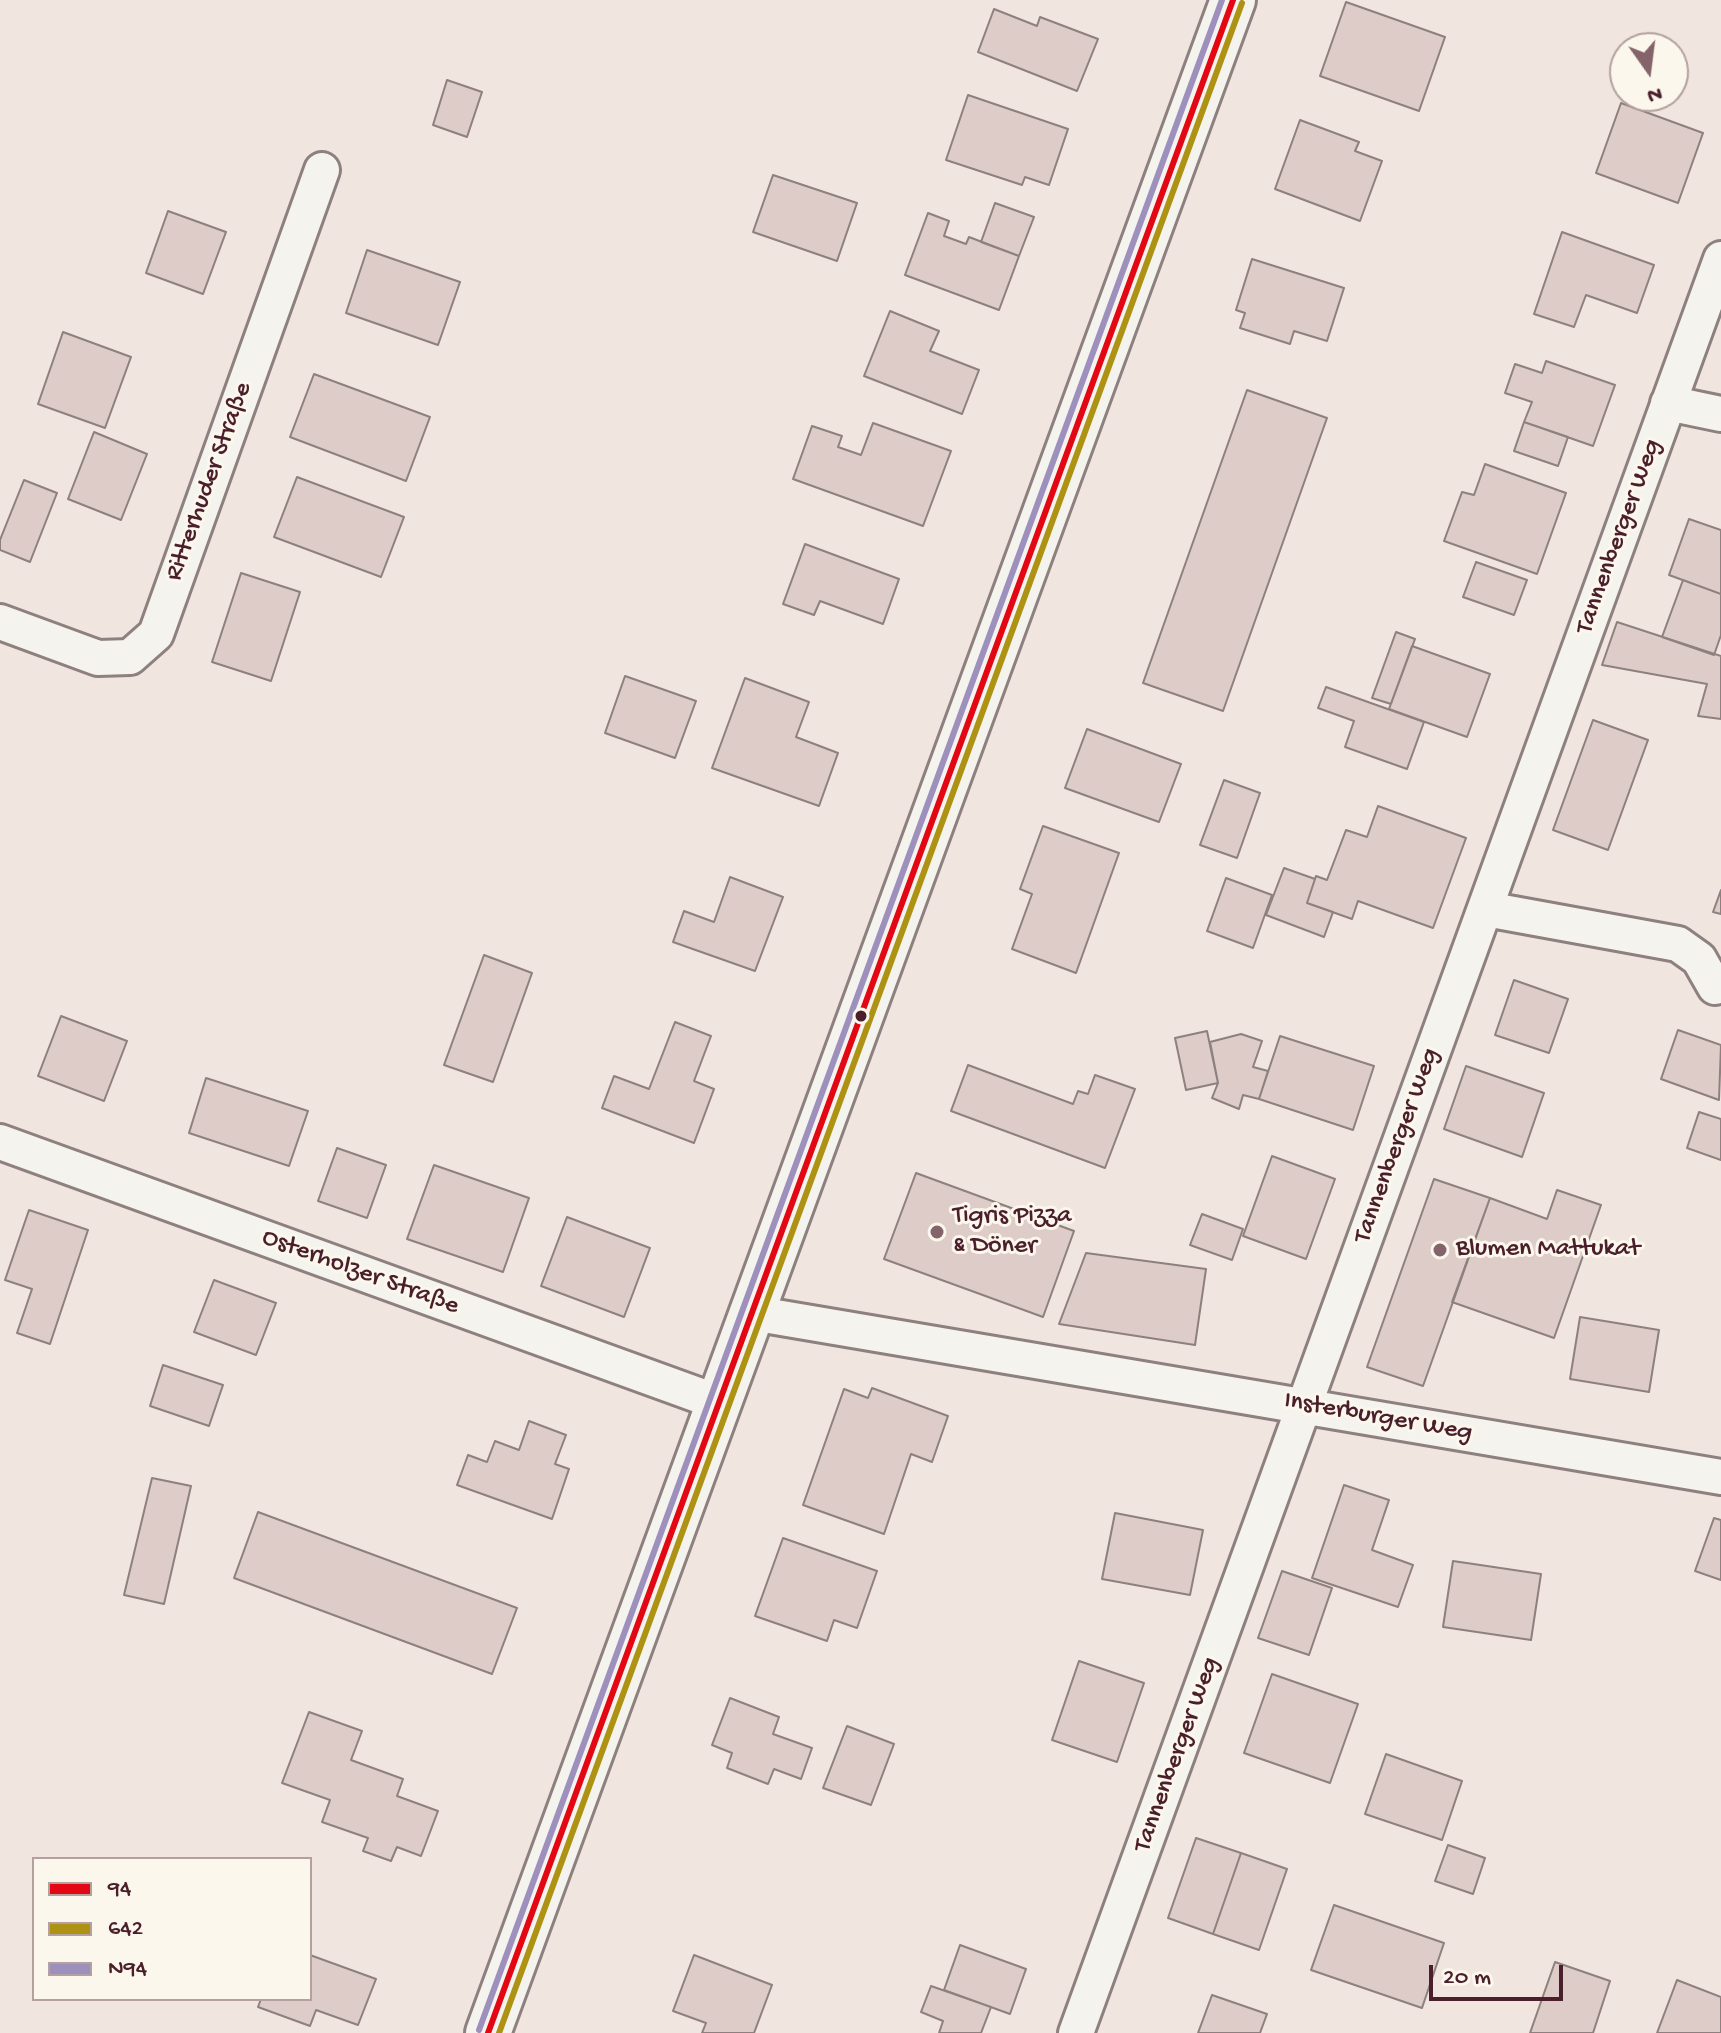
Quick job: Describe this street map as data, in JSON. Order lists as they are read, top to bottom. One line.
{"streets":{"street":["Ritterhuder Straße","Tannenberger Weg","Osterholzer Straße","Insterburger Weg"]},"crossings":[["Tannenberger Weg","Insterburger Weg"]],"places":["Tigris Pizza & Döner","Blumen Mattukat"],"lines":["transit line 94","transit line N94","transit line 642"],"legend":["94","642","N94"],"scale_bar":"20 m","north":"bottom"}
